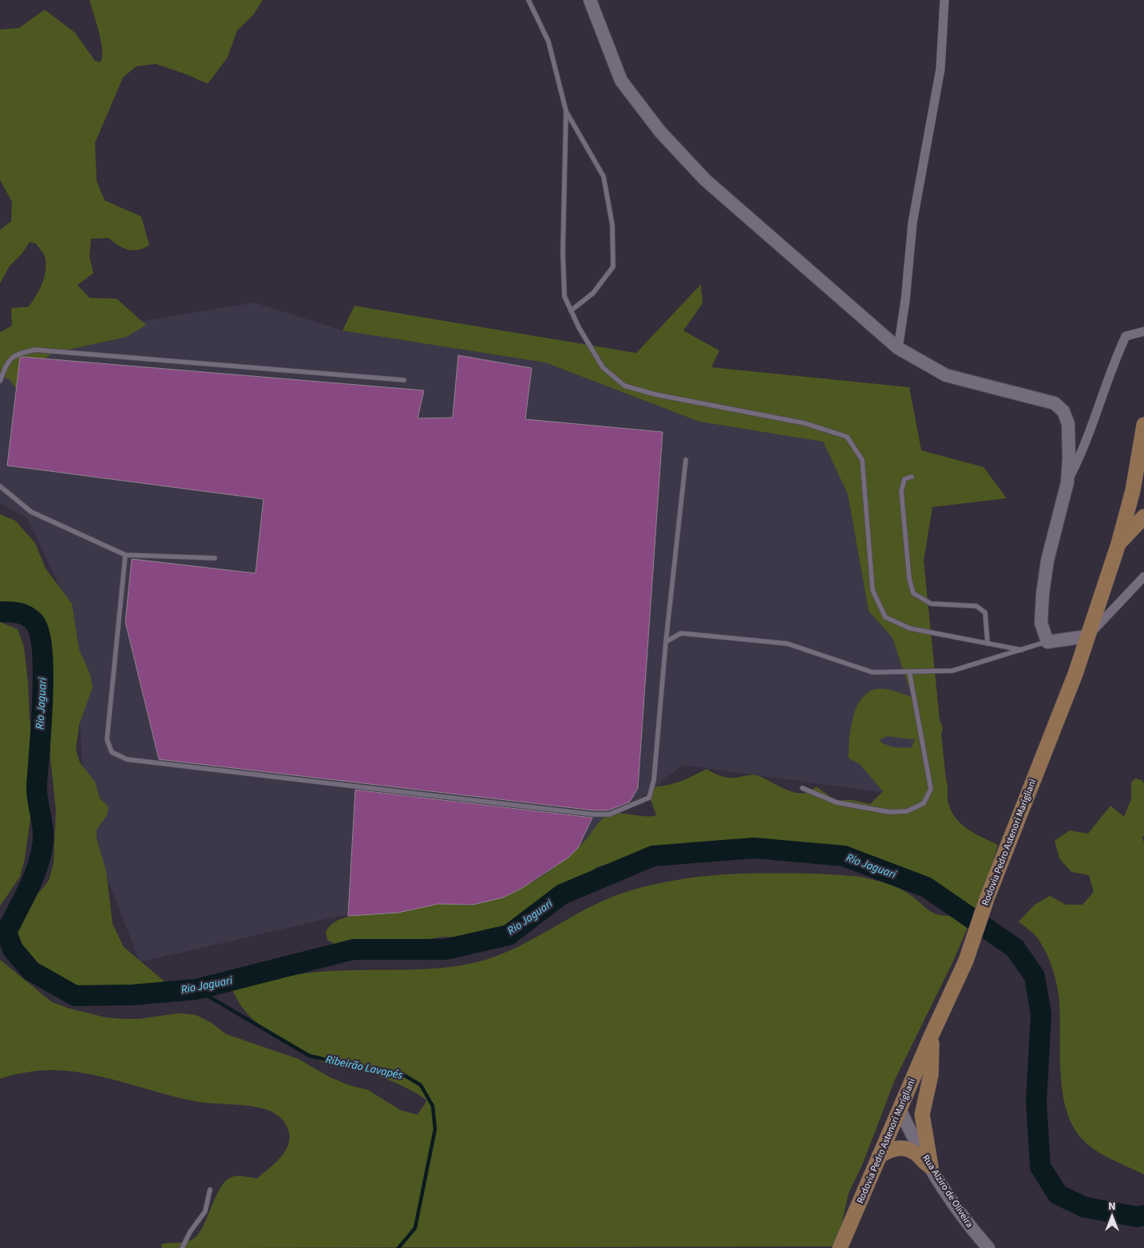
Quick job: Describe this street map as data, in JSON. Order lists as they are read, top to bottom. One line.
{"streets":{"main road":["Rodovia Pedro Astenori Marigliani"],"street":["Rua Alziro de Oliveira"]},"crossings":[["Rodovia Pedro Astenori Marigliani","Rua Alziro de Oliveira"]],"water":["Rio Jaguari","Ribeirão Lavapés"],"north":"top"}
